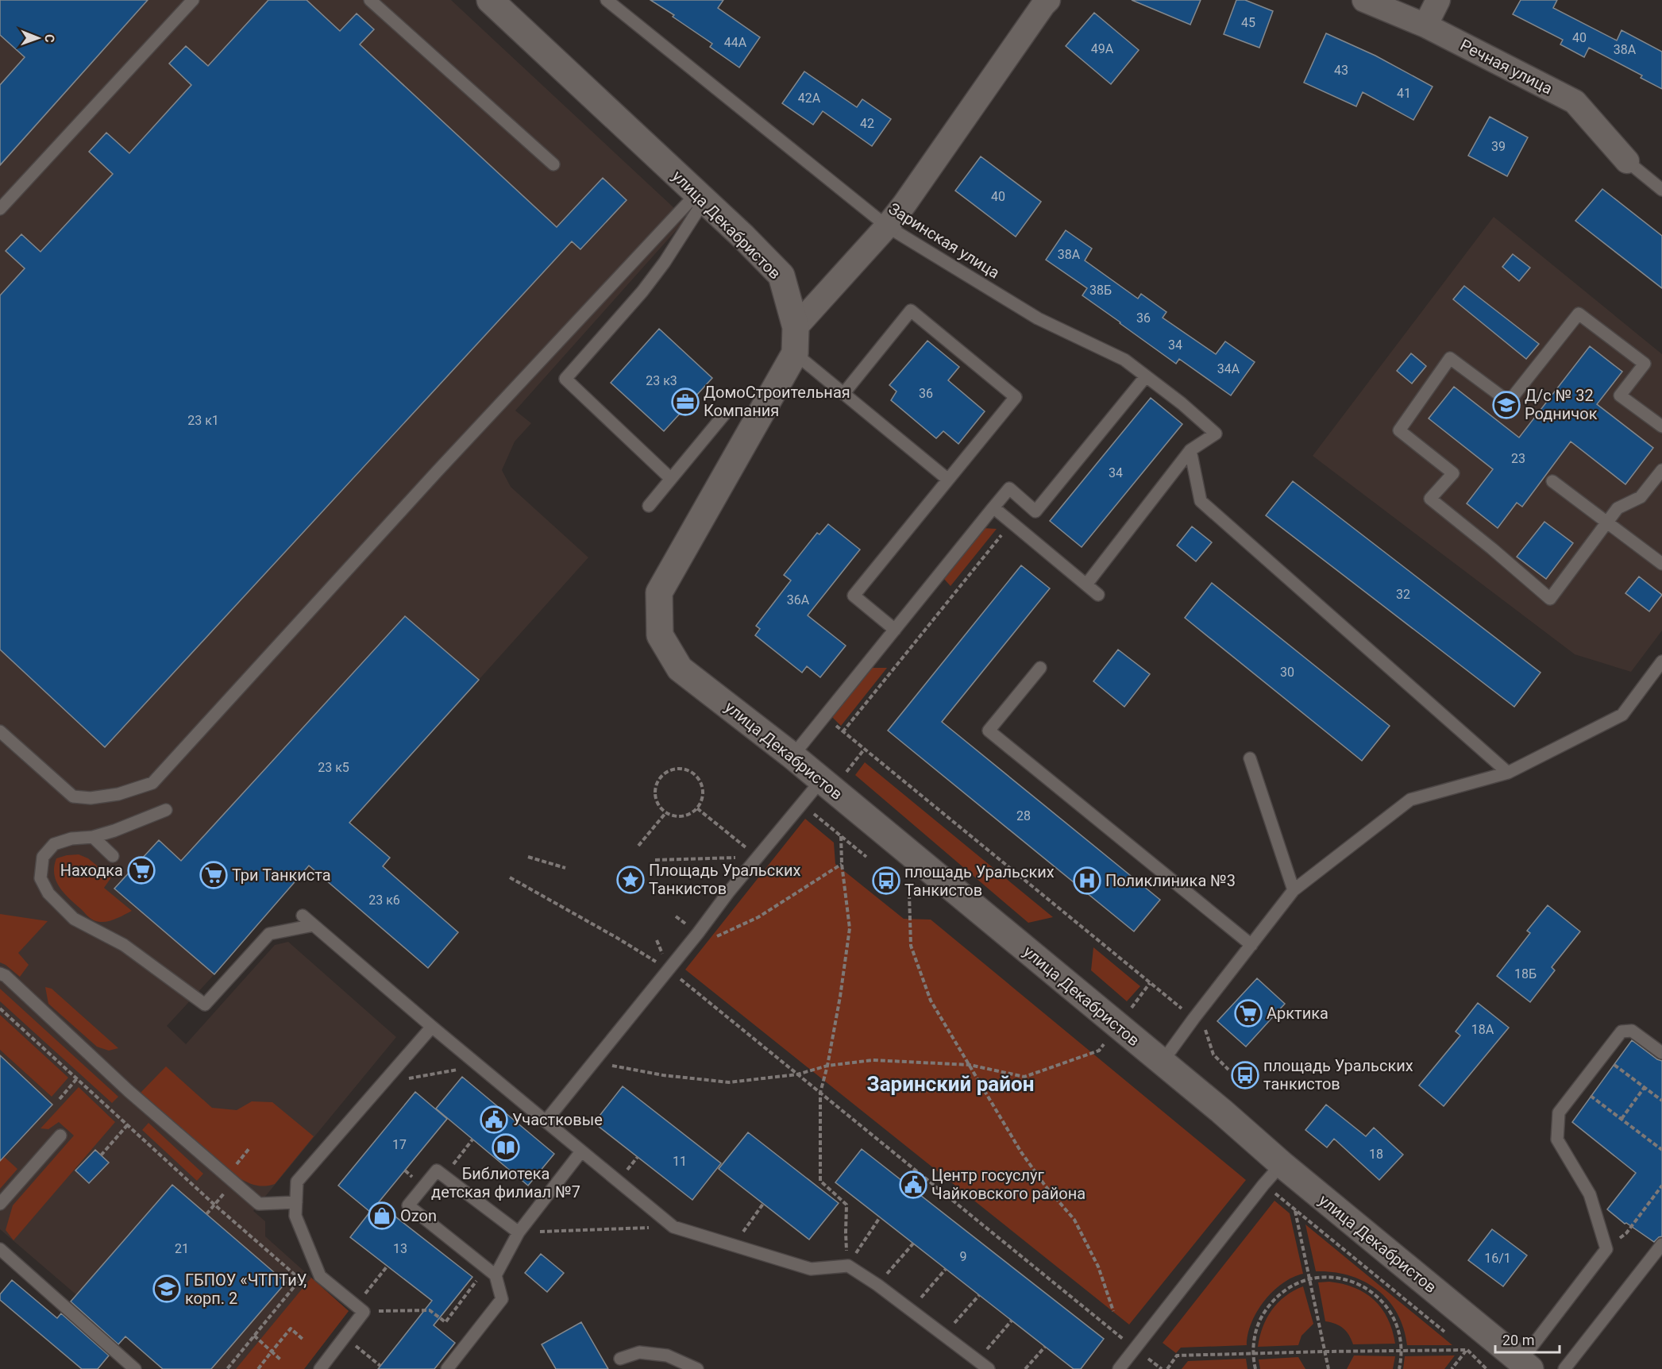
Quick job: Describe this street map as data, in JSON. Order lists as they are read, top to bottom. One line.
{"streets":{"street":["Речная улица","улица Декабристов"],"lane":["Заринская улица"]},"districts":["Заринский район"],"places":{"office":["ДомоСтроительная Компания"],"school or university":["Д/с № 32 Родничок","ГБПОУ «ЧТПТиУ, корп. 2"],"supermarket":["Находка","Три Танкиста","Арктика"],"place":["Площадь Уральских Танкистов"],"bus stop":["площадь Уральских Танкистов","площадь Уральских танкистов"],"hospital":["Поликлиника №3"],"public building":["Участковые","Центр госуслуг Чайковского района"],"library":["Библиотека детская филиал №7"],"shop":["Ozon"]},"house_numbers":["45","40","44А","49А","38А","43","41","42А","42","39","40","38А","38Б","36","34","34А","23 к3","36","23 к1","23","34","32","36А","30","23 к5","28","23 к6","18Б","18А","17","18","11","21","13","9","16/1"],"scale_bar":"20 m","north":"right"}
